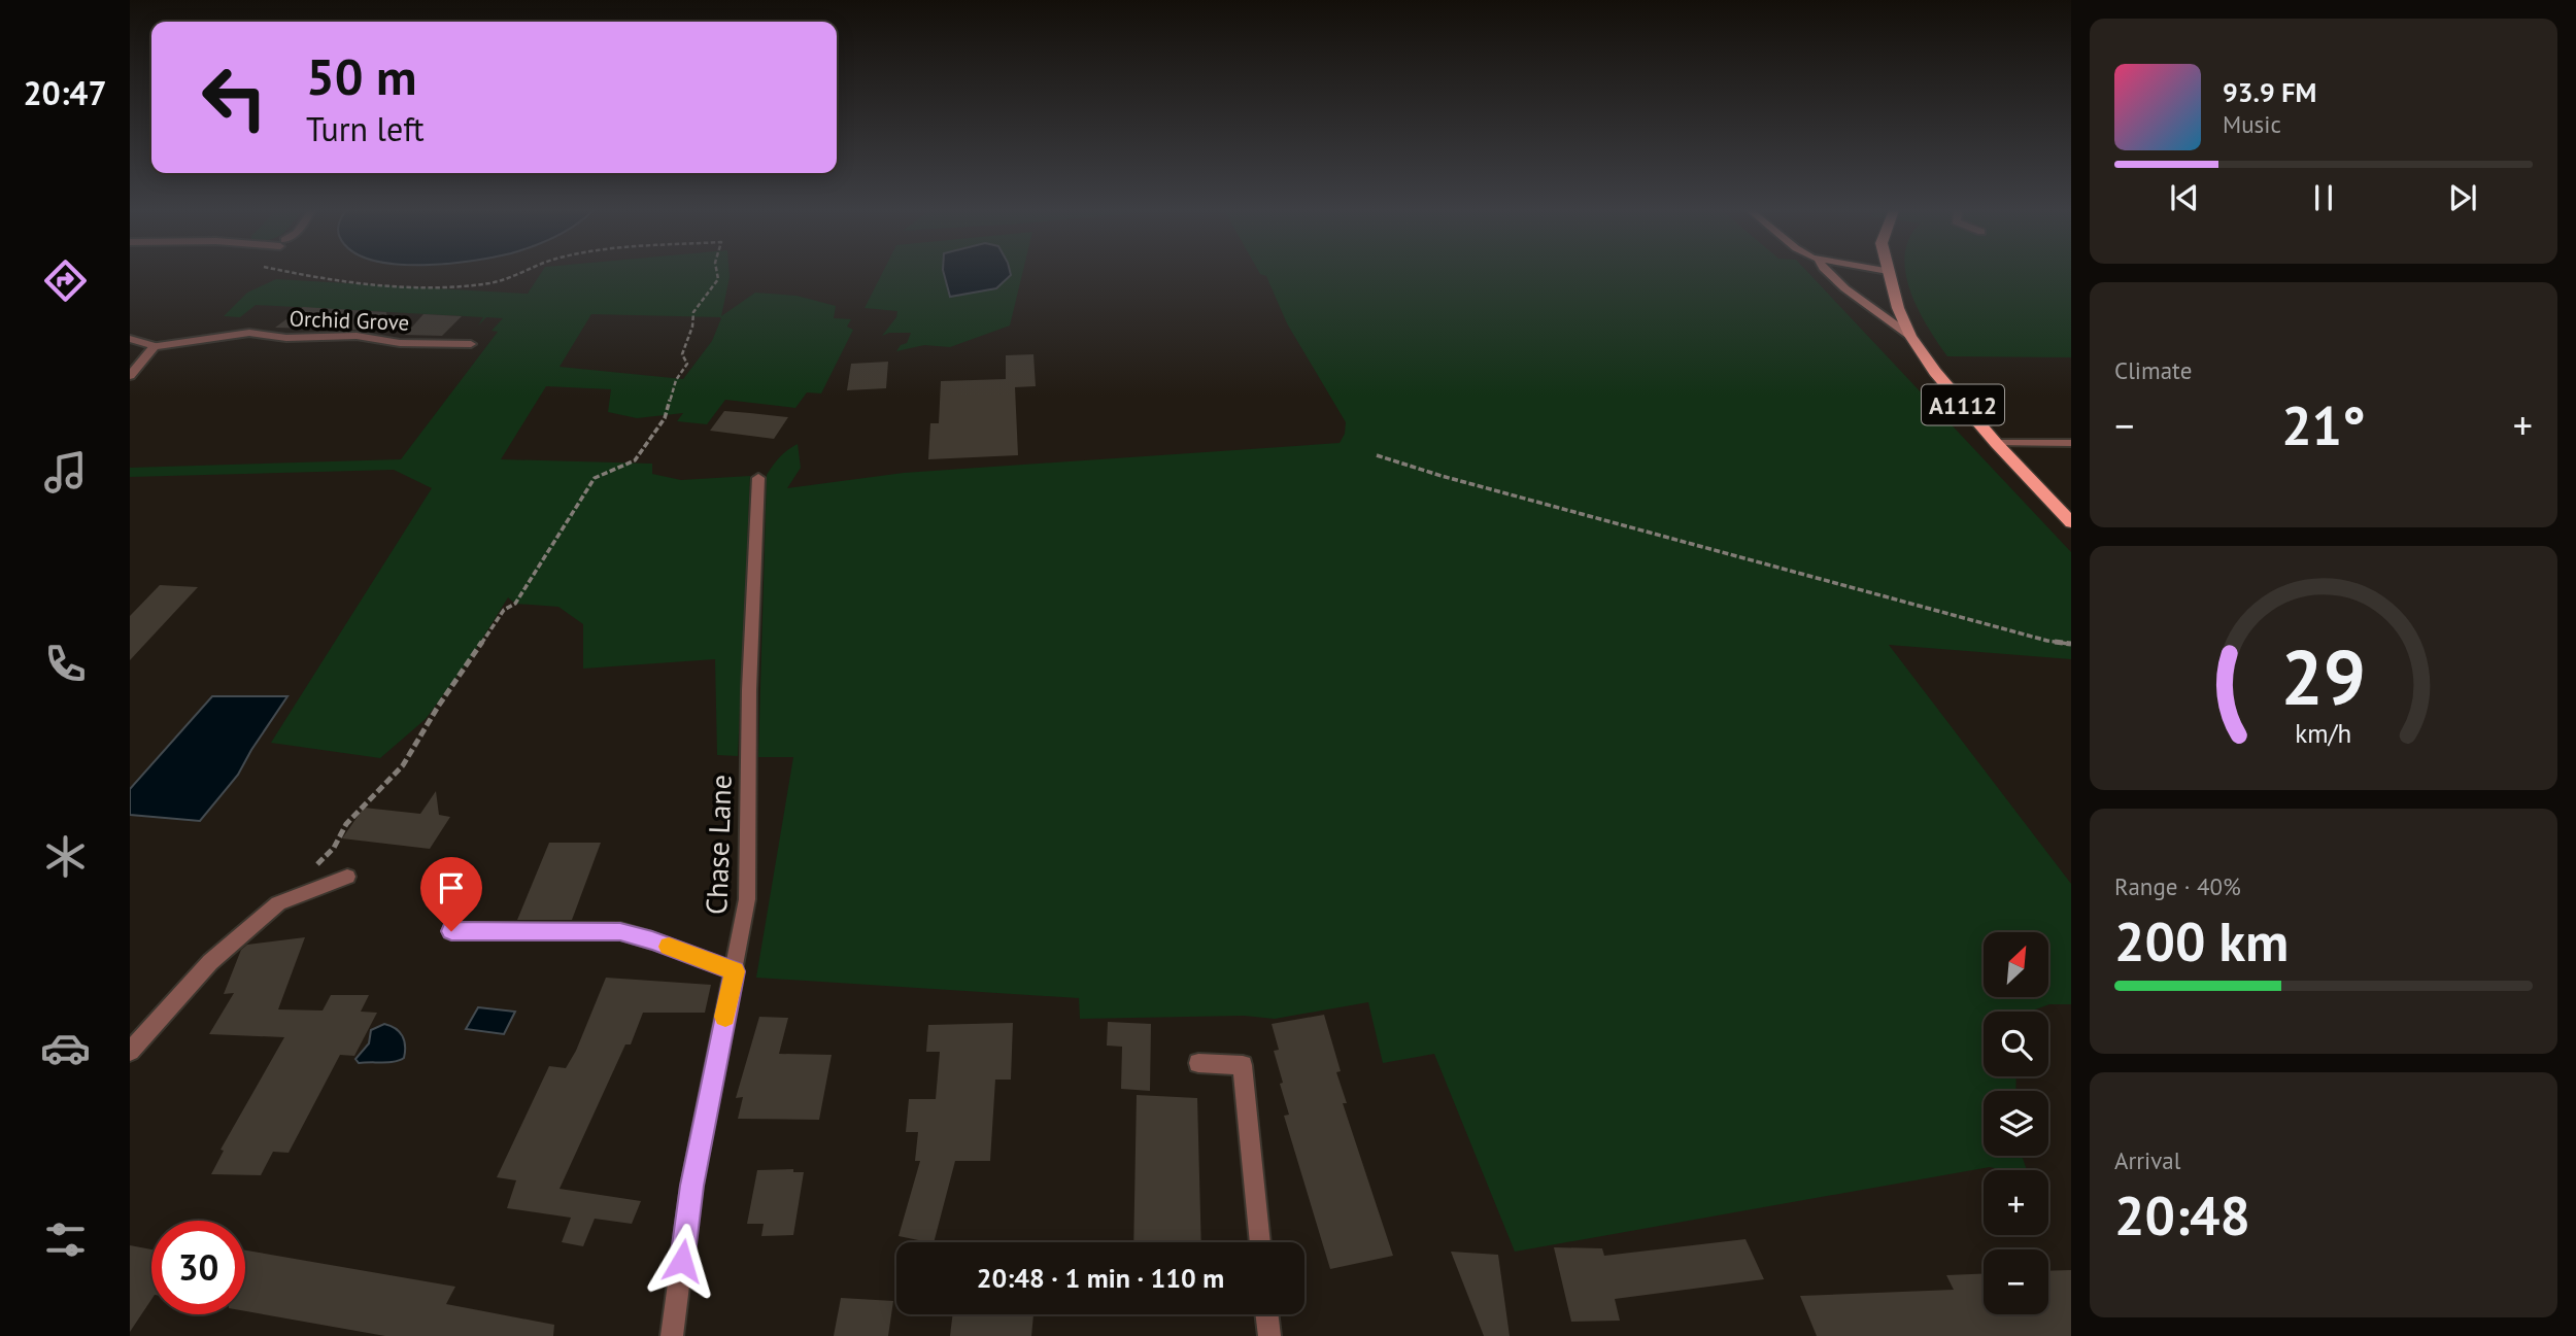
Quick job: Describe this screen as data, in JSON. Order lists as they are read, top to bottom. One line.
{"streets":{"main road":["A1112"],"street":["Orchid Grove","Chase Lane"]},"north":"top right","page":{"tabs":"20:47","turn":["50 m","Turn left"],"song":["93.9 FM","Music"],"tile":["Climate",["Range · 40%","200 km"],["Arrival","20:48"]],"heat":["−","21°","+"],"map_buttons":["+","−"],"limit":"30","trip":"20:48 · 1 min · 110 m","gauge":["29","km/h"]}}
